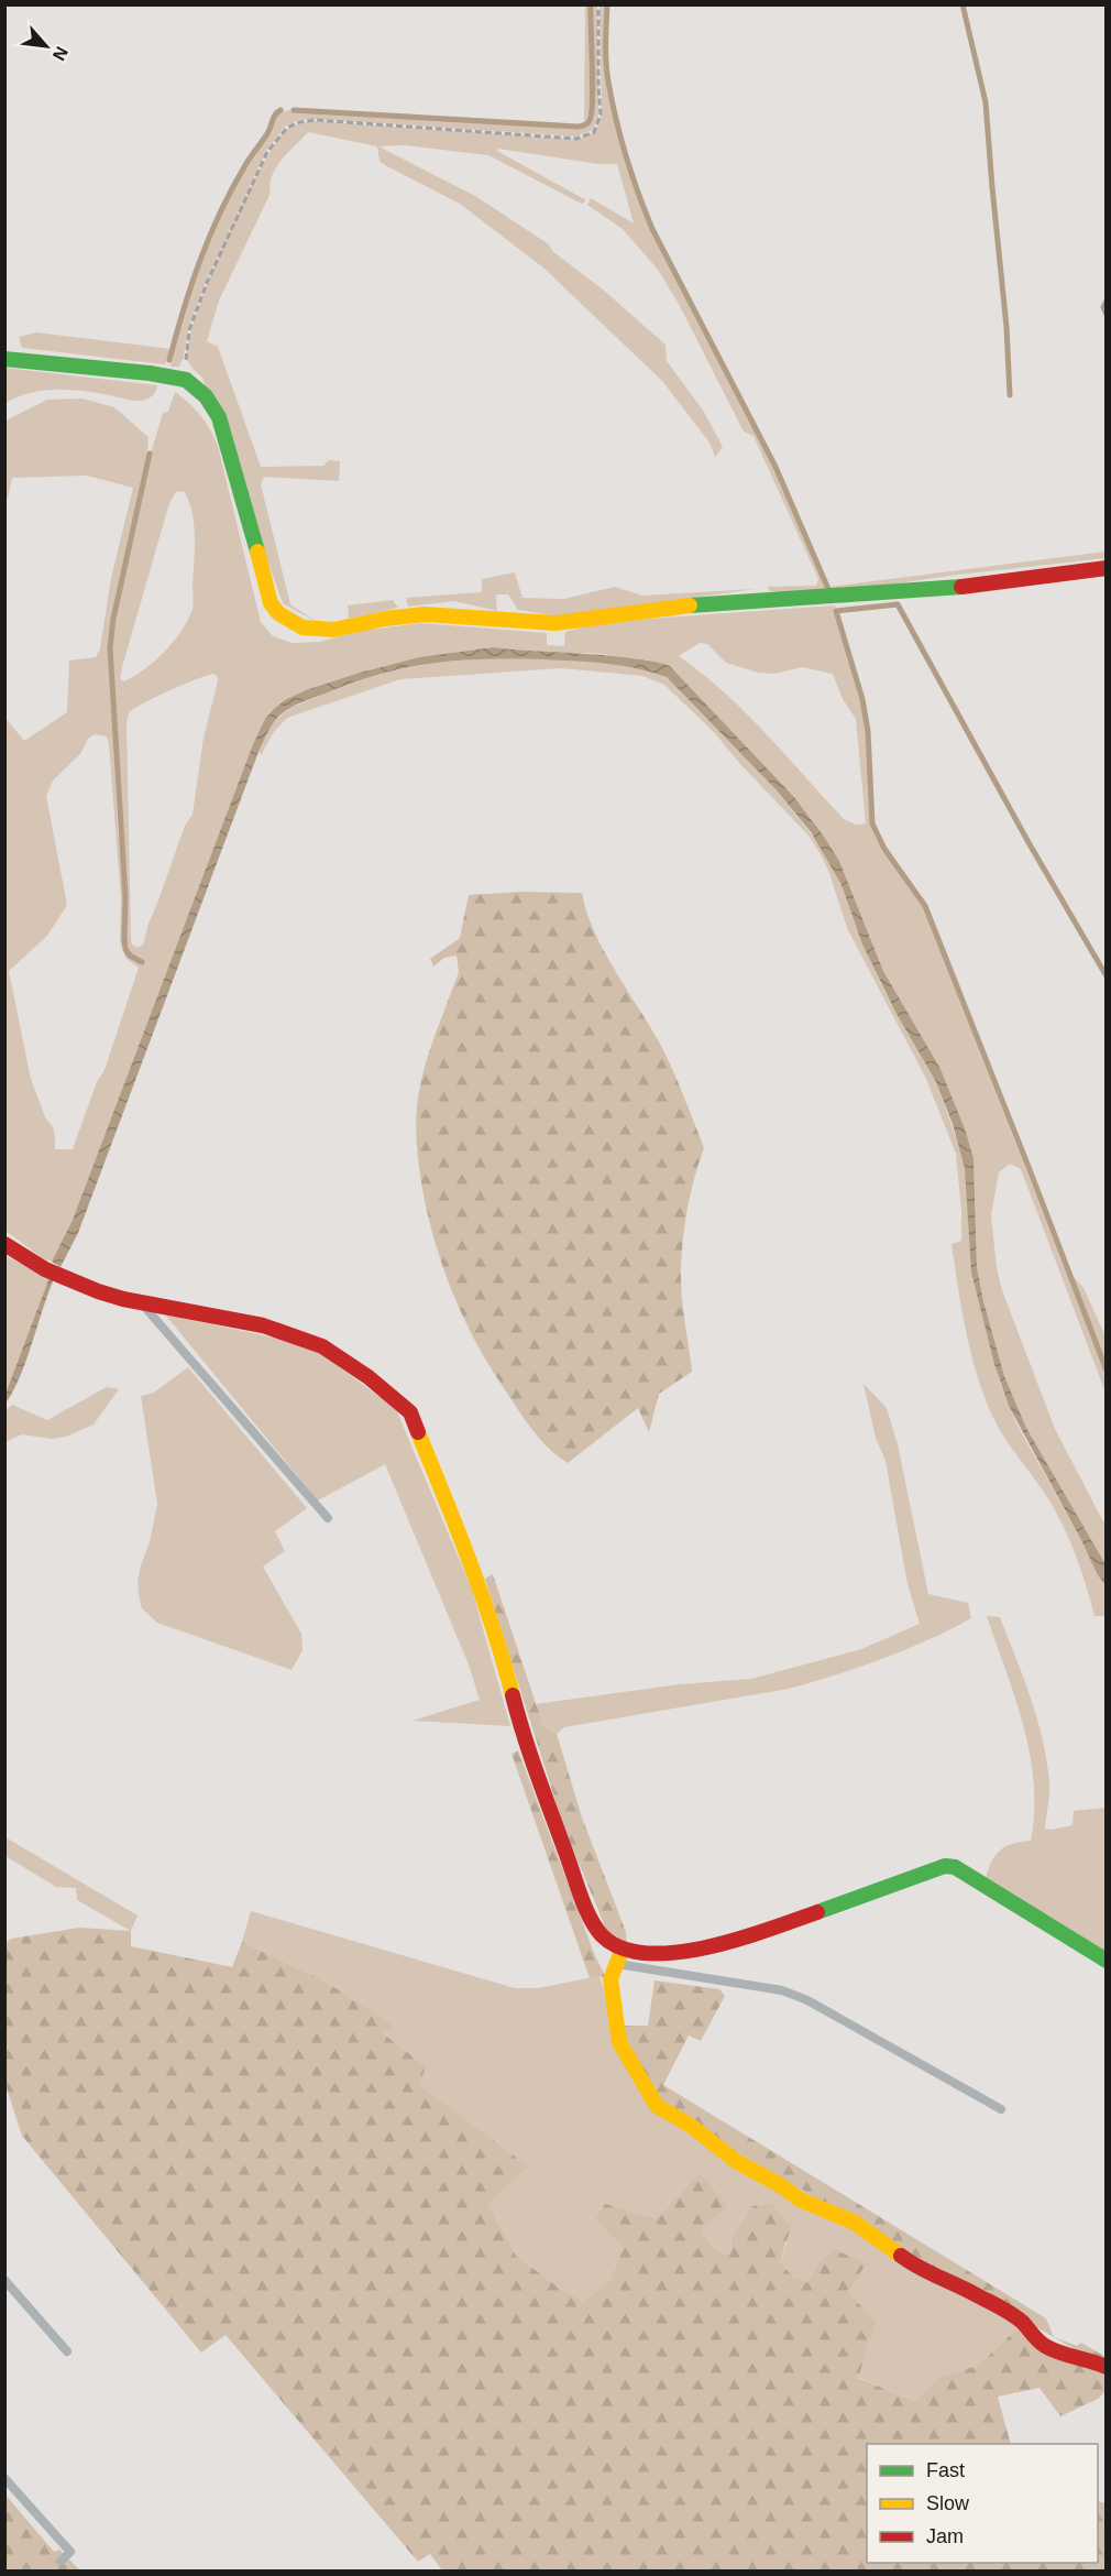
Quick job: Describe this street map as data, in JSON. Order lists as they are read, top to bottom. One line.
{"legend":["Fast","Slow","Jam"],"north":"bottom right"}
